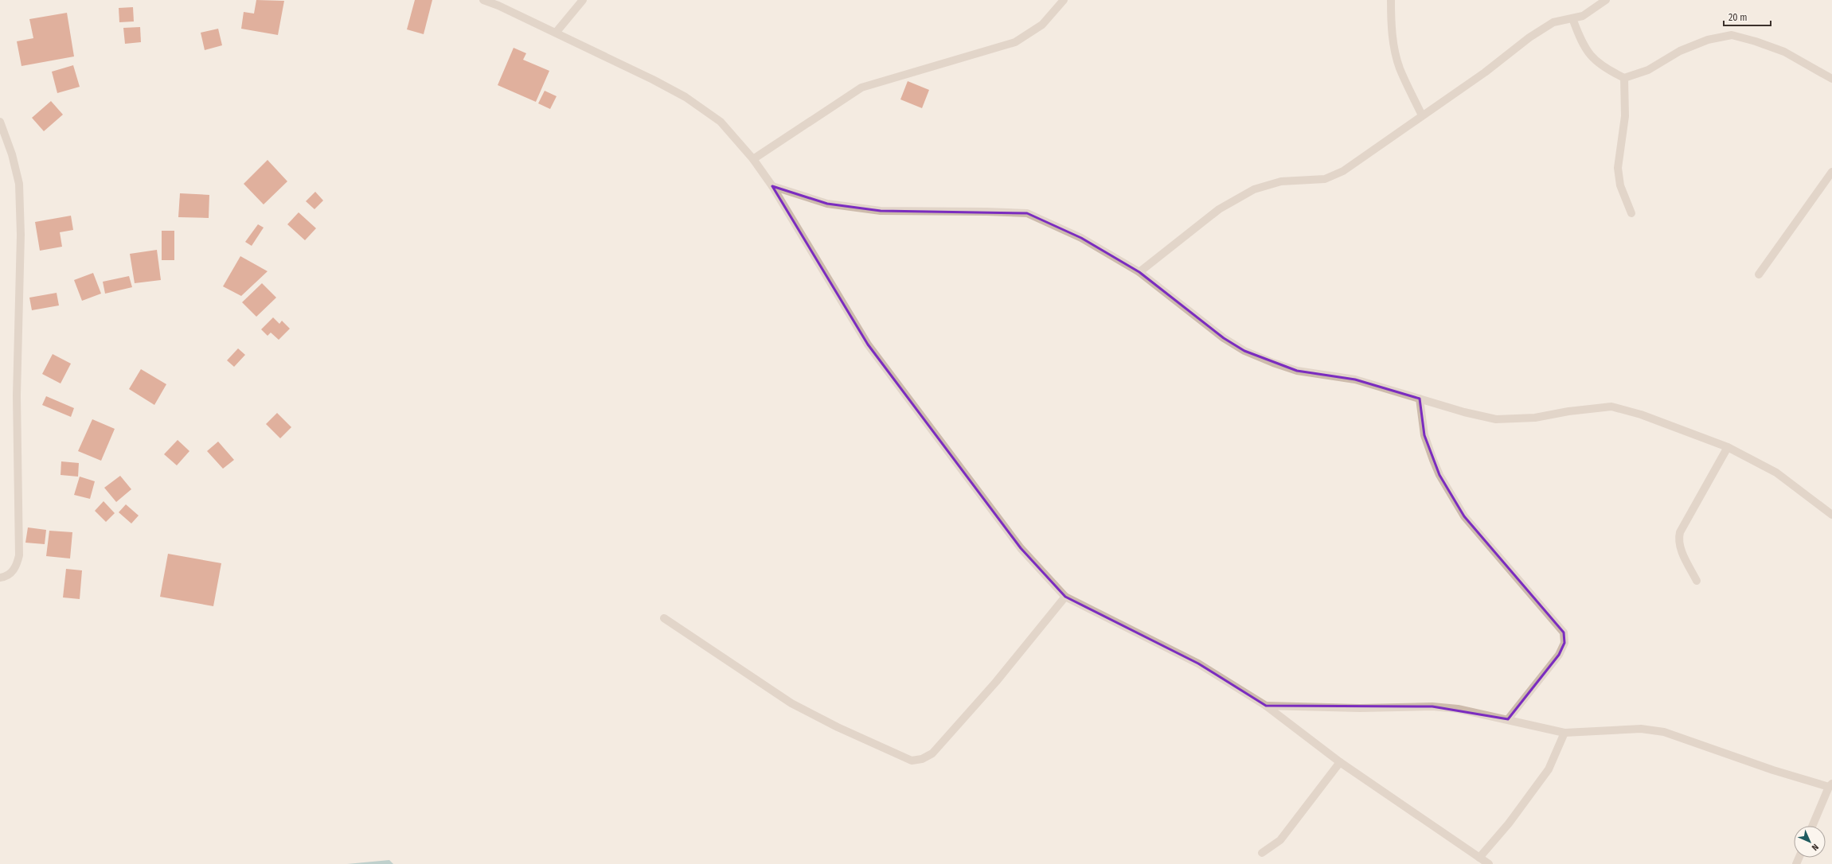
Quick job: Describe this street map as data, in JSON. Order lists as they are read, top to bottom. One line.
{"scale_bar":"20 m","north":"bottom right"}
